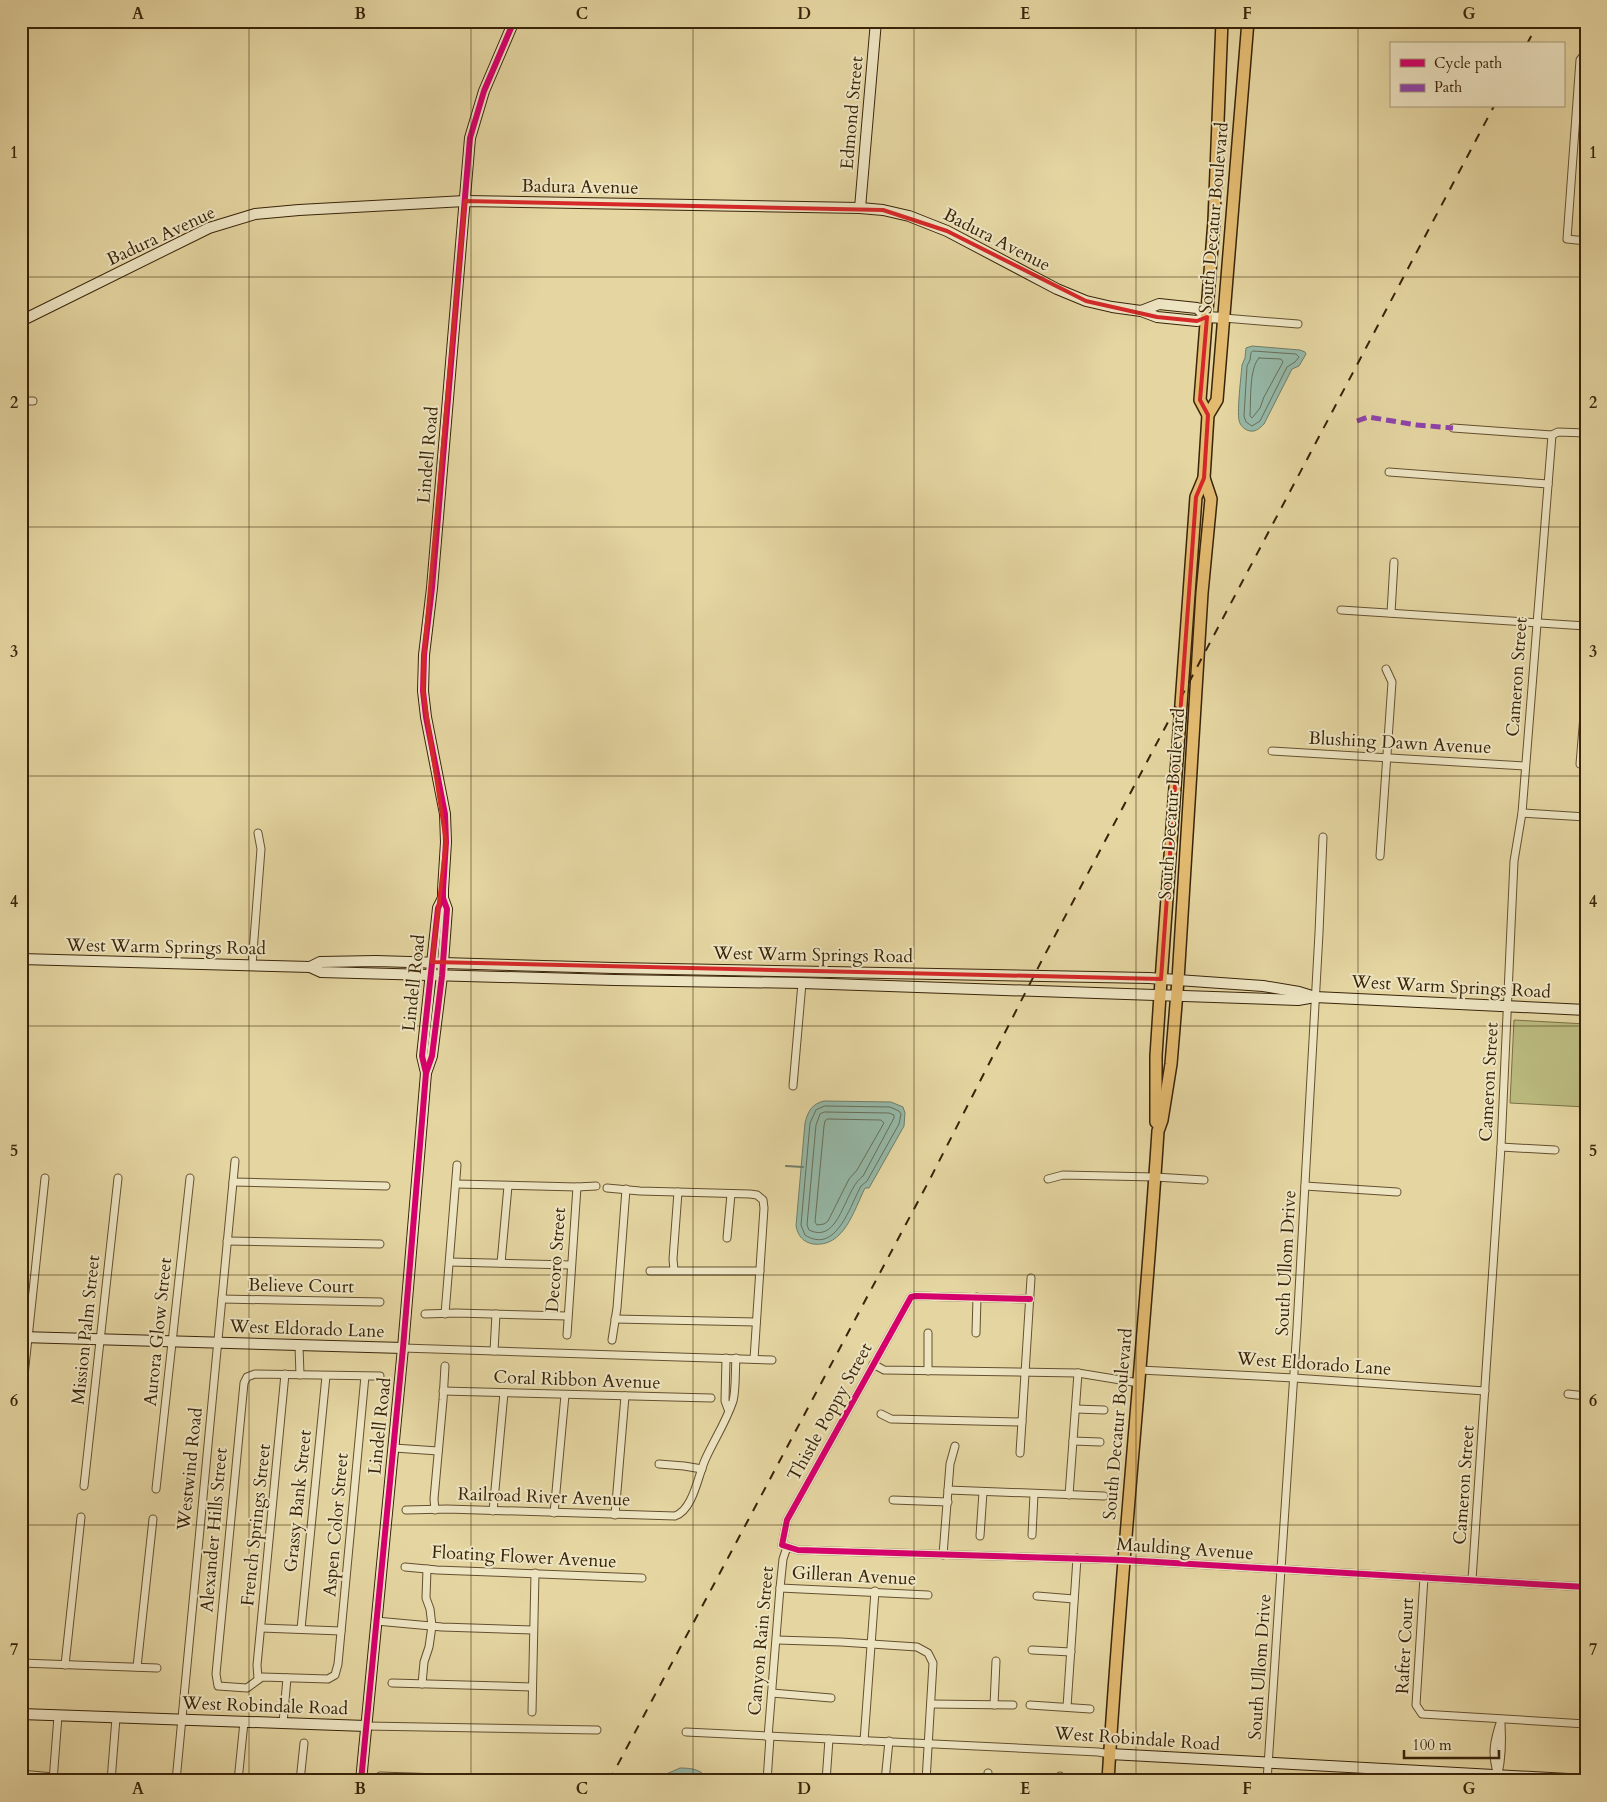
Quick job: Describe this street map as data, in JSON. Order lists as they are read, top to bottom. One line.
{"streets":{"main road":["Edmond Street","Badura Avenue","South Decatur Boulevard","Lindell Road","West Warm Springs Road","West Eldorado Lane","West Robindale Road"],"street":["Cameron Street","Blushing Dawn Avenue","Decoro Street","South Ullom Drive","Believe Court","Mission Palm Street","Aurora Glow Street","Coral Ribbon Avenue","Thistle Poppy Street","Westwind Road","Railroad River Avenue","Grassy Bank Street","French Springs Street","Aspen Color Street","Alexander Hills Street","Maulding Avenue","Floating Flower Avenue","Gilleran Avenue","Canyon Rain Street","Rafter Court"]},"crossings":[["Edmond Street","Badura Avenue"],["Badura Avenue","South Decatur Boulevard"],["Badura Avenue","Lindell Road"],["South Decatur Boulevard","West Warm Springs Road"],["South Decatur Boulevard","West Eldorado Lane"],["South Decatur Boulevard","Maulding Avenue"],["South Decatur Boulevard","West Robindale Road"],["Lindell Road","West Warm Springs Road"],["Lindell Road","West Eldorado Lane"],["Lindell Road","West Robindale Road"],["Cameron Street","Blushing Dawn Avenue"],["Cameron Street","West Warm Springs Road"],["Cameron Street","West Eldorado Lane"],["Cameron Street","Maulding Avenue"],["West Warm Springs Road","South Ullom Drive"],["South Ullom Drive","West Eldorado Lane"],["South Ullom Drive","Maulding Avenue"],["South Ullom Drive","West Robindale Road"],["Believe Court","Westwind Road"],["West Eldorado Lane","Mission Palm Street"],["West Eldorado Lane","Aurora Glow Street"],["West Eldorado Lane","Westwind Road"],["Thistle Poppy Street","Maulding Avenue"],["Thistle Poppy Street","Canyon Rain Street"],["Westwind Road","West Robindale Road"],["French Springs Street","Alexander Hills Street"],["Maulding Avenue","Canyon Rain Street"],["Maulding Avenue","Rafter Court"],["Gilleran Avenue","Canyon Rain Street"],["Canyon Rain Street","West Robindale Road"]],"legend":["Cycle path","Path"],"scale_bar":"100 m","grid":{"columns":["A","B","C","D","E","F","G"],"rows":["1","2","3","4","5","6","7"]}}
